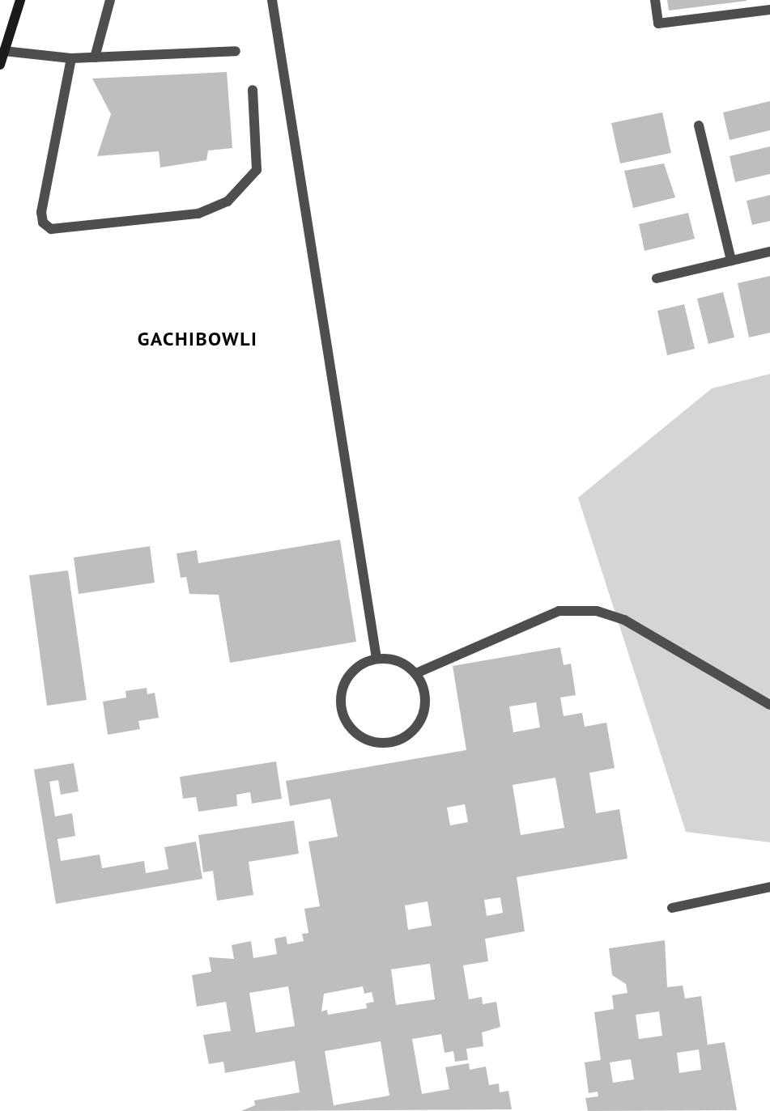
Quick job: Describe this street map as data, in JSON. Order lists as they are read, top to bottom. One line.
{"districts":["GACHIBOWLI"]}
